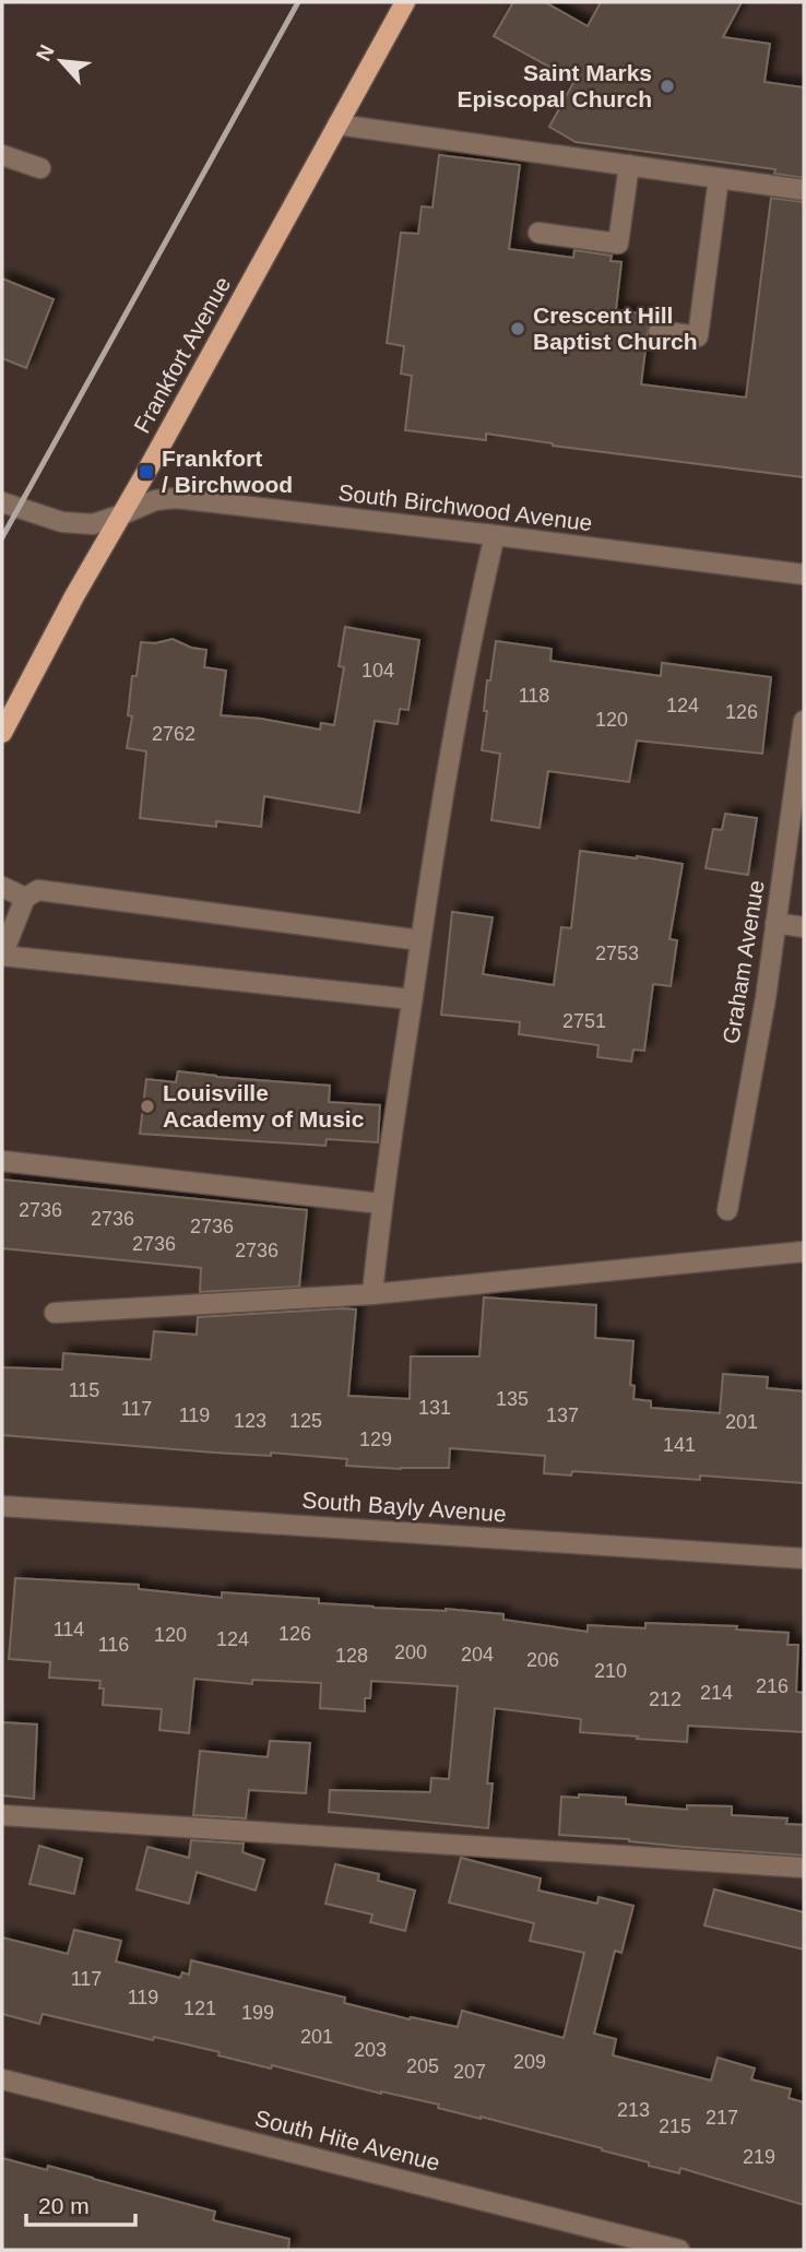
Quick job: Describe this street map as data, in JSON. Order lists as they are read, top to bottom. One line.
{"streets":{"main road":["Frankfort Avenue"],"street":["South Birchwood Avenue","Graham Avenue","South Bayly Avenue","South Hite Avenue"]},"crossings":[["Frankfort Avenue","South Birchwood Avenue"]],"places":{"other":["Saint Marks Episcopal Church","Crescent Hill Baptist Church","Louisville Academy of Music"],"transit":["Frankfort / Birchwood"]},"house_numbers":["104","118","124","126","120","2762","2753","2751","2736","2736","2736","2736","2736","115","135","131","117","119","137","123","125","201","129","141","114","126","120","124","116","200","204","128","206","210","216","214","212","117","119","121","199","201","203","209","205","207","213","217","215","219"],"scale_bar":"20 m","north":"top left"}
